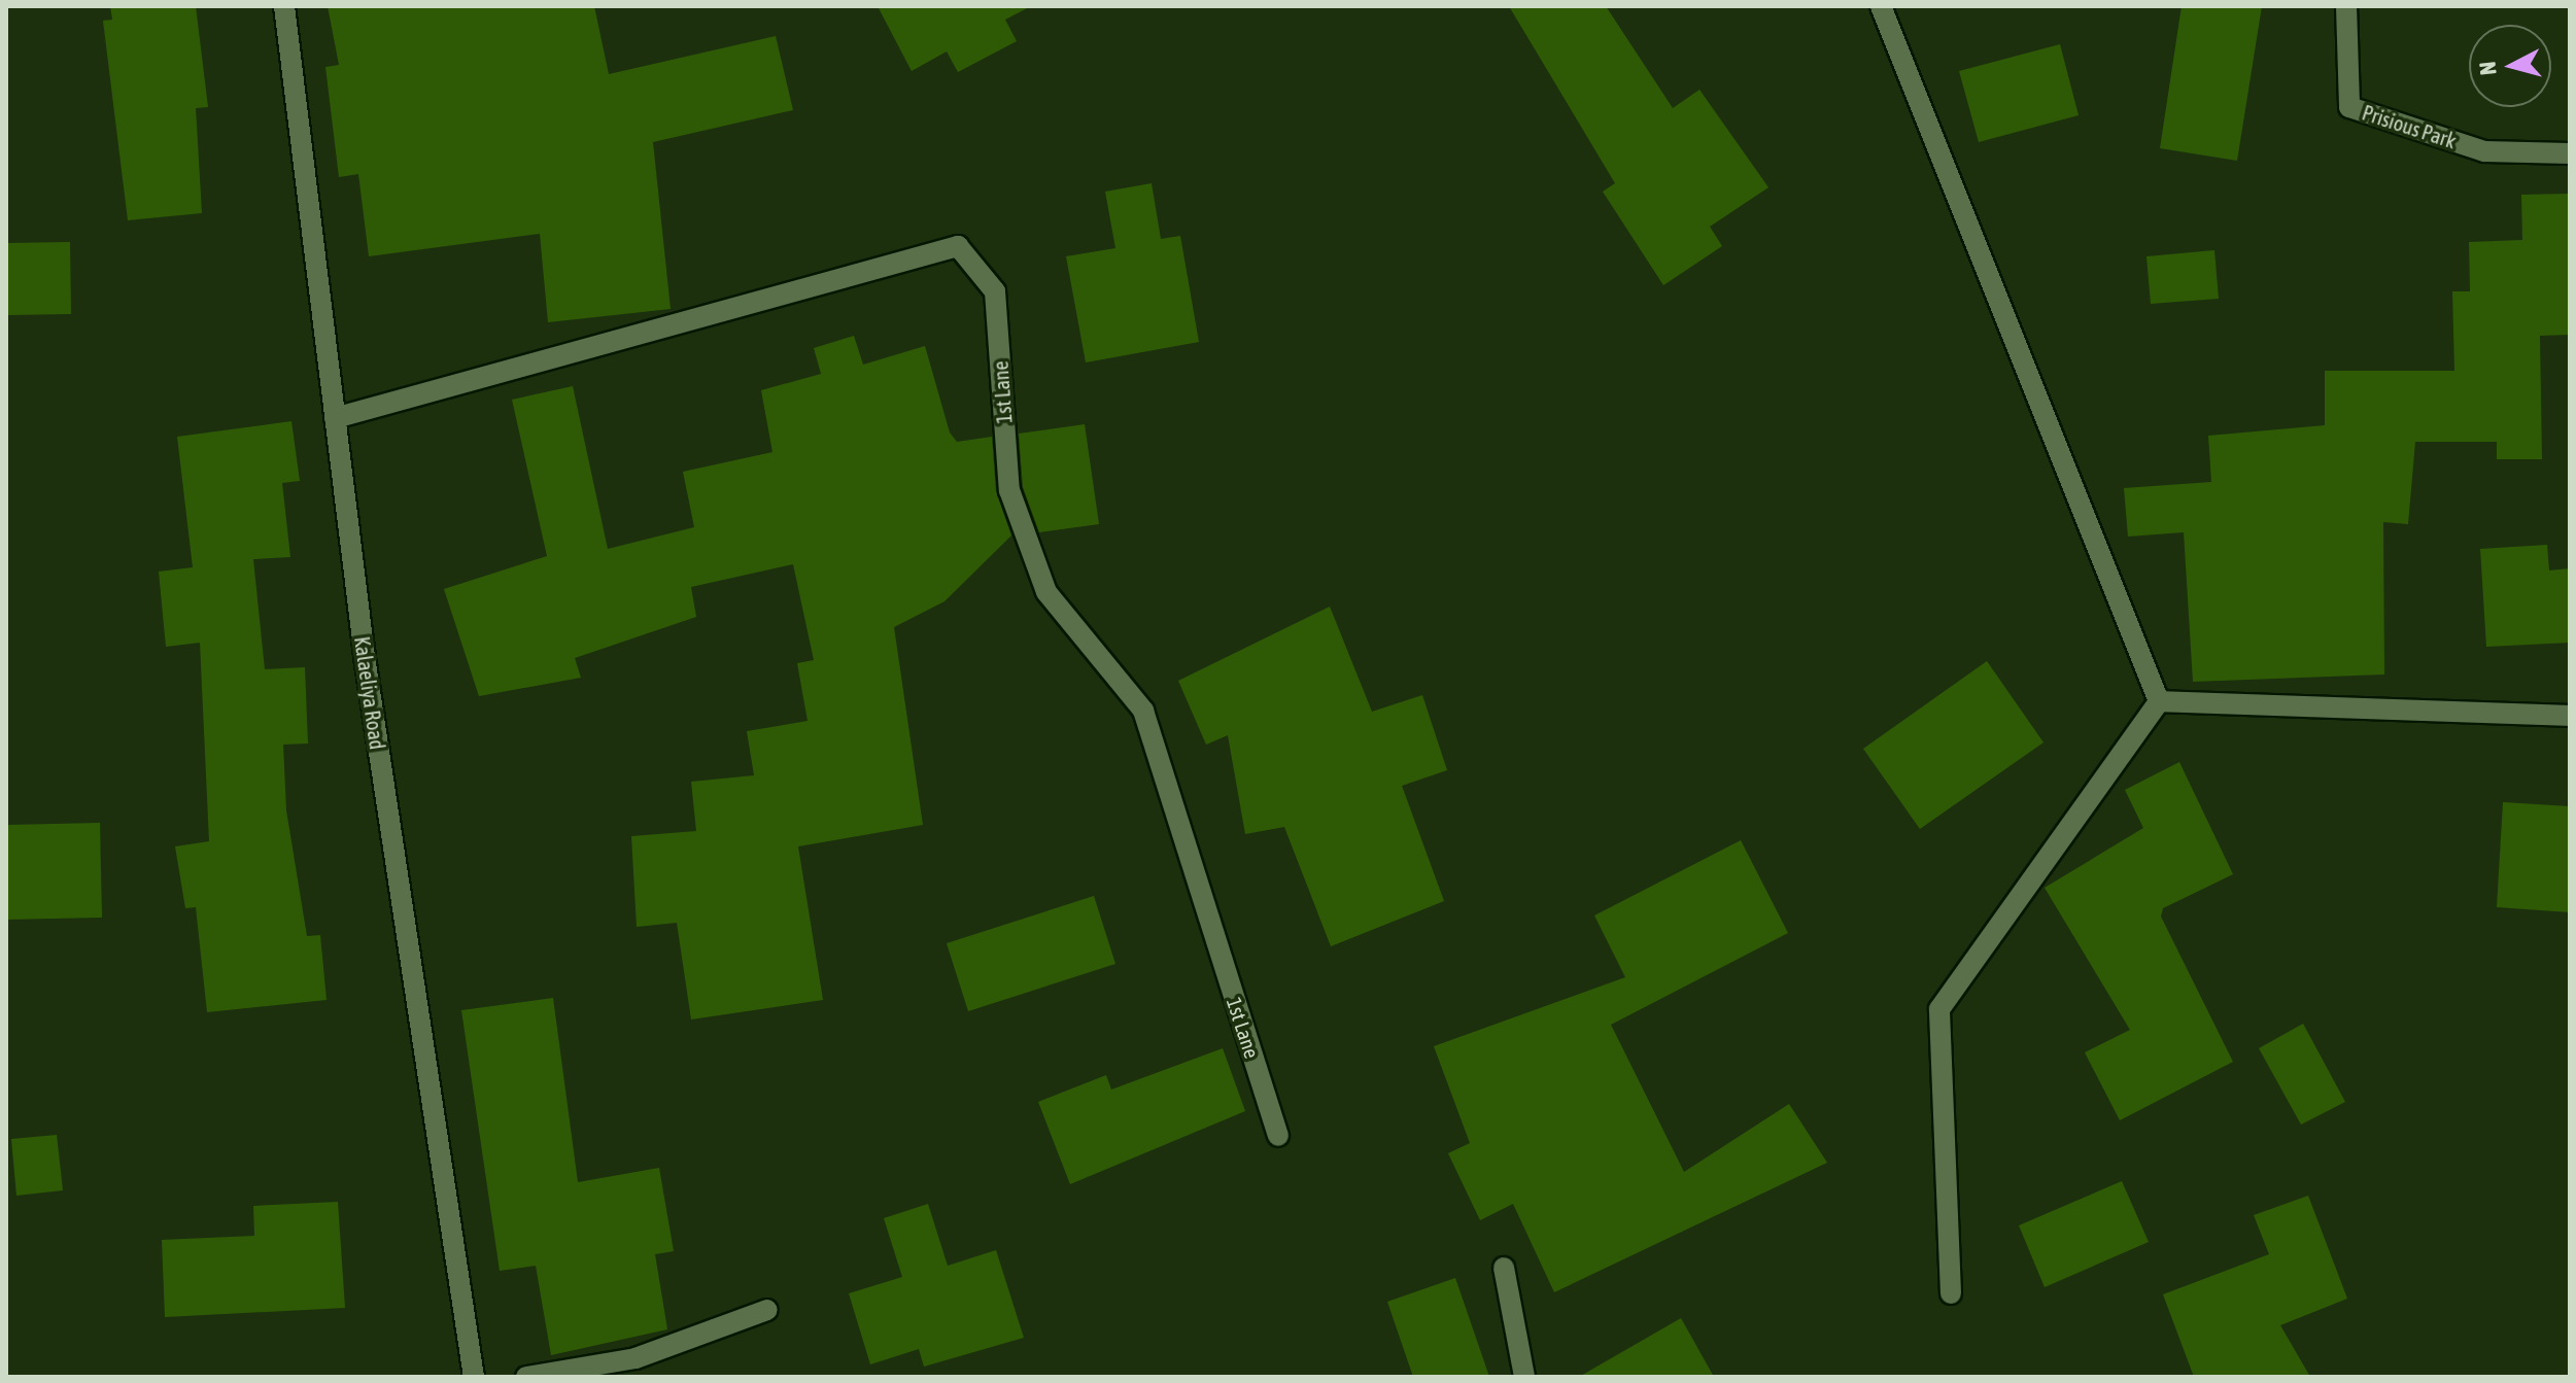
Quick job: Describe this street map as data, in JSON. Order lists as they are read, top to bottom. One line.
{"streets":{"street":["Prisious Park","1st Lane","Kalaeliya Road"]},"crossings":[["1st Lane","Kalaeliya Road"]],"north":"left"}
